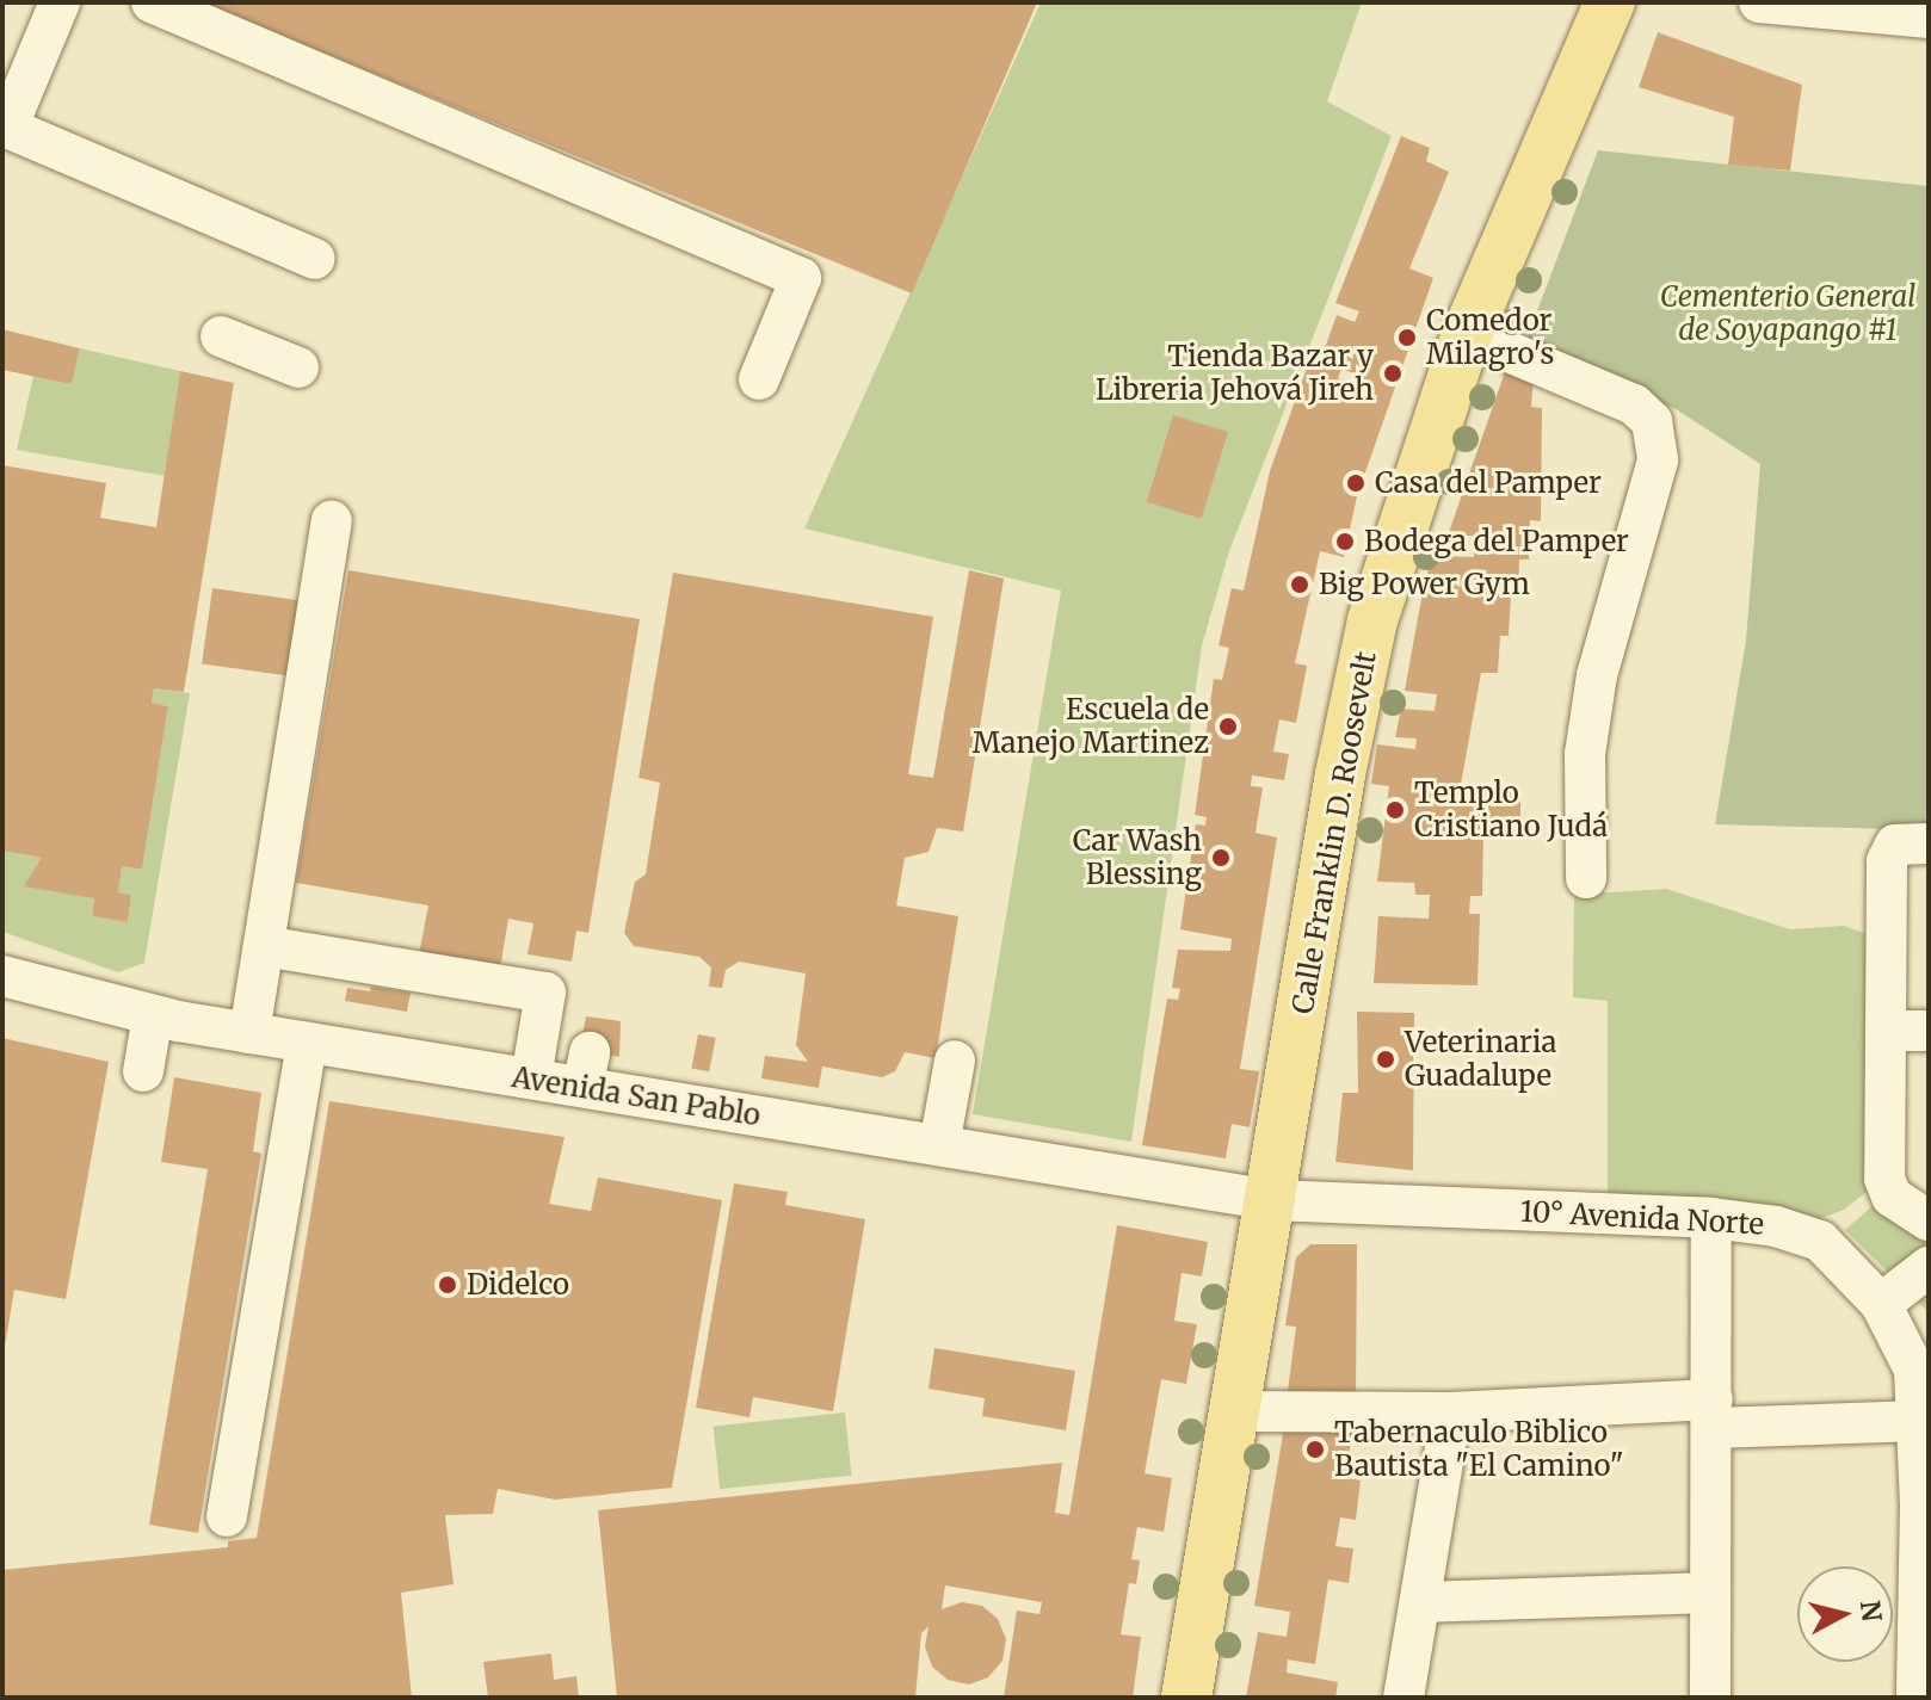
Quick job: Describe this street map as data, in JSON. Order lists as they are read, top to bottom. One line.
{"streets":{"main road":["Calle Franklin D. Roosevelt"],"street":["Avenida San Pablo","10° Avenida Norte"]},"crossings":[["Calle Franklin D. Roosevelt","Avenida San Pablo"],["Calle Franklin D. Roosevelt","10° Avenida Norte"],["Avenida San Pablo","10° Avenida Norte"]],"parks":["Cementerio General de Soyapango #1"],"places":["Comedor Milagro's","Tienda Bazar y Libreria Jehová Jireh","Casa del Pamper","Bodega del Pamper","Big Power Gym","Escuela de Manejo Martinez","Templo Cristiano Judá","Car Wash Blessing","Veterinaria Guadalupe","Didelco","Tabernaculo Biblico Bautista \"El Camino\""],"north":"right"}
